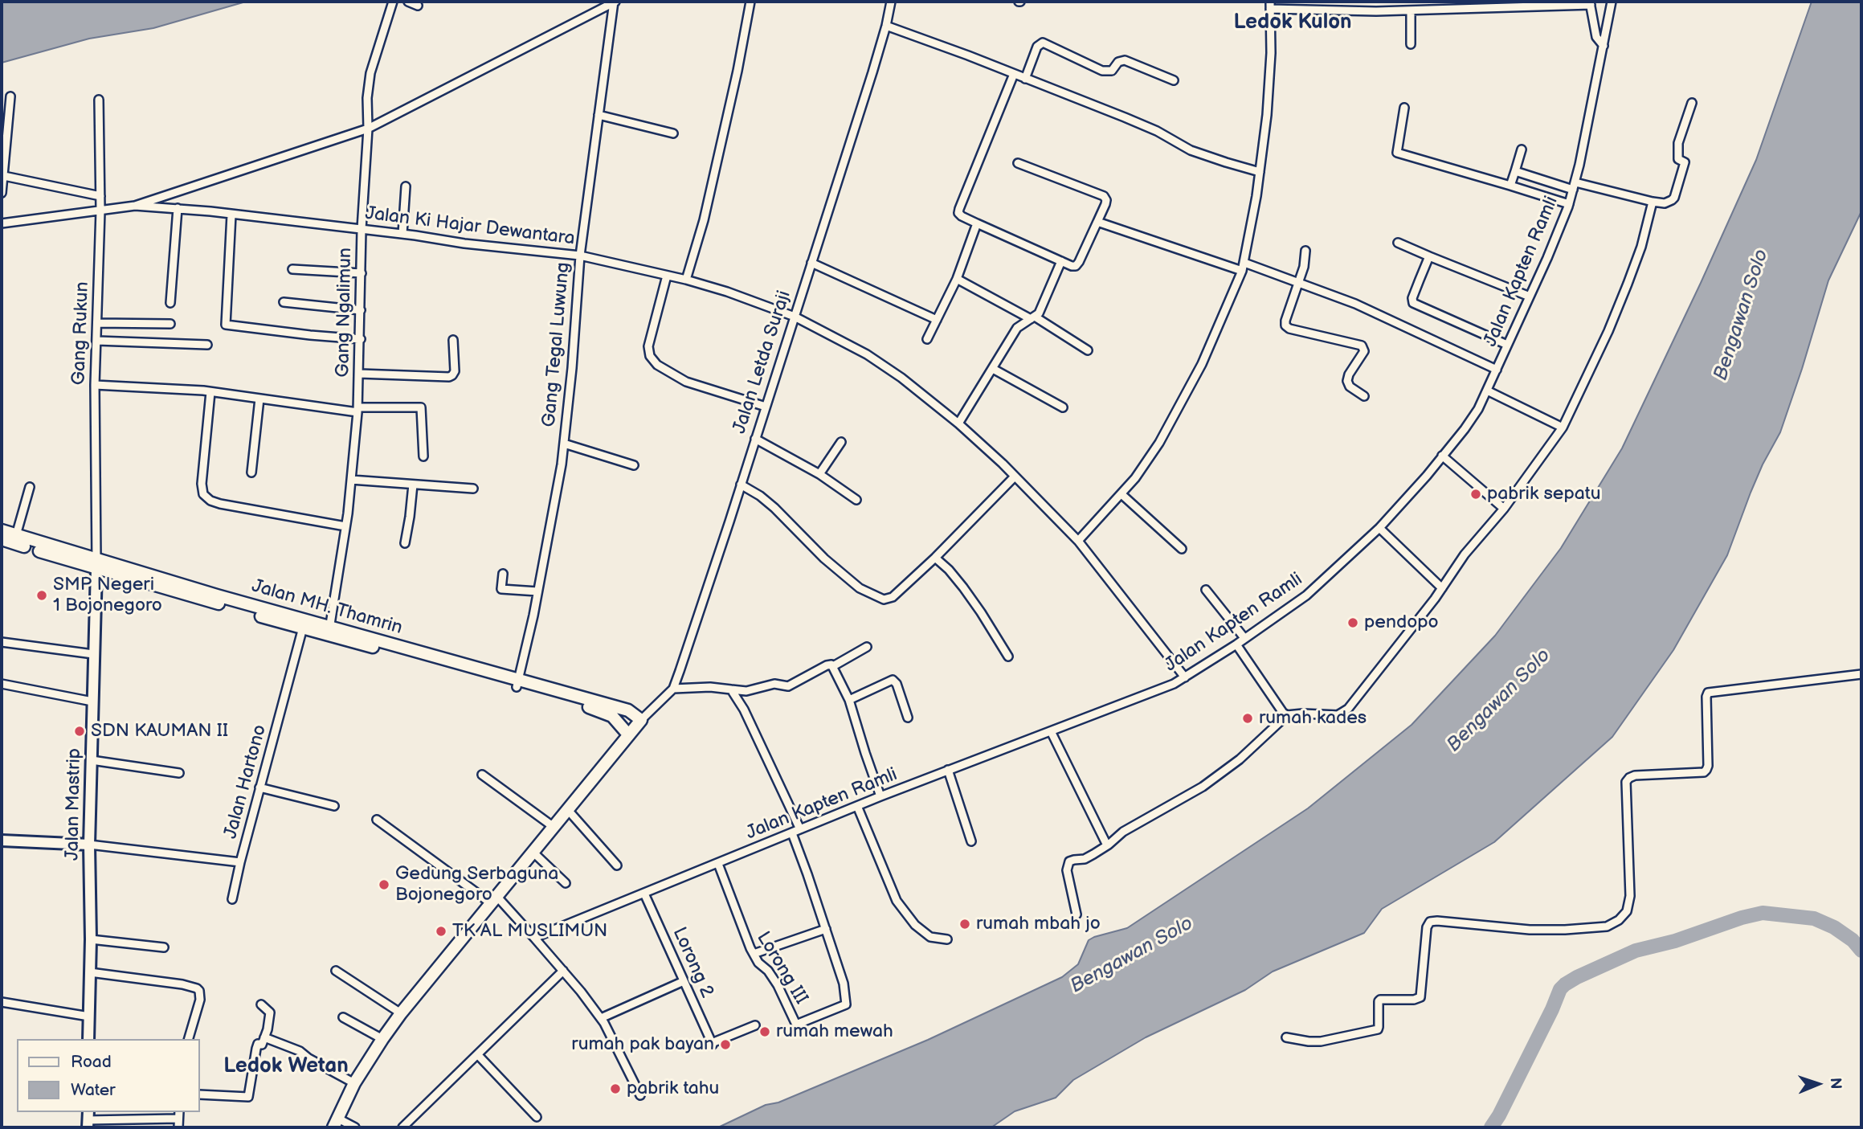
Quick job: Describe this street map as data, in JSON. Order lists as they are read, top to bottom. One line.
{"streets":{"main road":["Jalan MH. Thamrin","Jalan Mastrip"],"street":["Jalan Ki Hajar Dewantara","Jalan Kapten Ramli","Gang Ngalimun","Gang Rukun","Gang Tegal Luwung","Jalan Letda Suraji","Jalan Hartono","Lorong 2","Lorong III"]},"crossings":[["Jalan Ki Hajar Dewantara","Jalan Kapten Ramli"],["Jalan Ki Hajar Dewantara","Gang Ngalimun"],["Jalan Ki Hajar Dewantara","Gang Tegal Luwung"],["Jalan Ki Hajar Dewantara","Jalan Letda Suraji"],["Jalan Kapten Ramli","Lorong 2"],["Jalan Kapten Ramli","Lorong III"],["Gang Ngalimun","Jalan MH. Thamrin"],["Gang Rukun","Jalan MH. Thamrin"],["Gang Rukun","Jalan Mastrip"],["Gang Tegal Luwung","Jalan MH. Thamrin"],["Jalan Letda Suraji","Jalan MH. Thamrin"],["Jalan MH. Thamrin","Jalan Hartono"],["Jalan MH. Thamrin","Jalan Mastrip"],["Jalan Hartono","Jalan Mastrip"]],"districts":["Ledok Kulon","Ledok Wetan"],"water":["Bengawan Solo"],"places":["pabrik sepatu","SMP Negeri 1 Bojonegoro","pendopo","rumah kades","SDN KAUMAN II","Gedung Serbaguna Bojonegoro","rumah mbah jo","TK AL MUSLIMUN","rumah mewah","rumah pak bayan","pabrik tahu"],"legend":["Road","Water"],"north":"right"}
